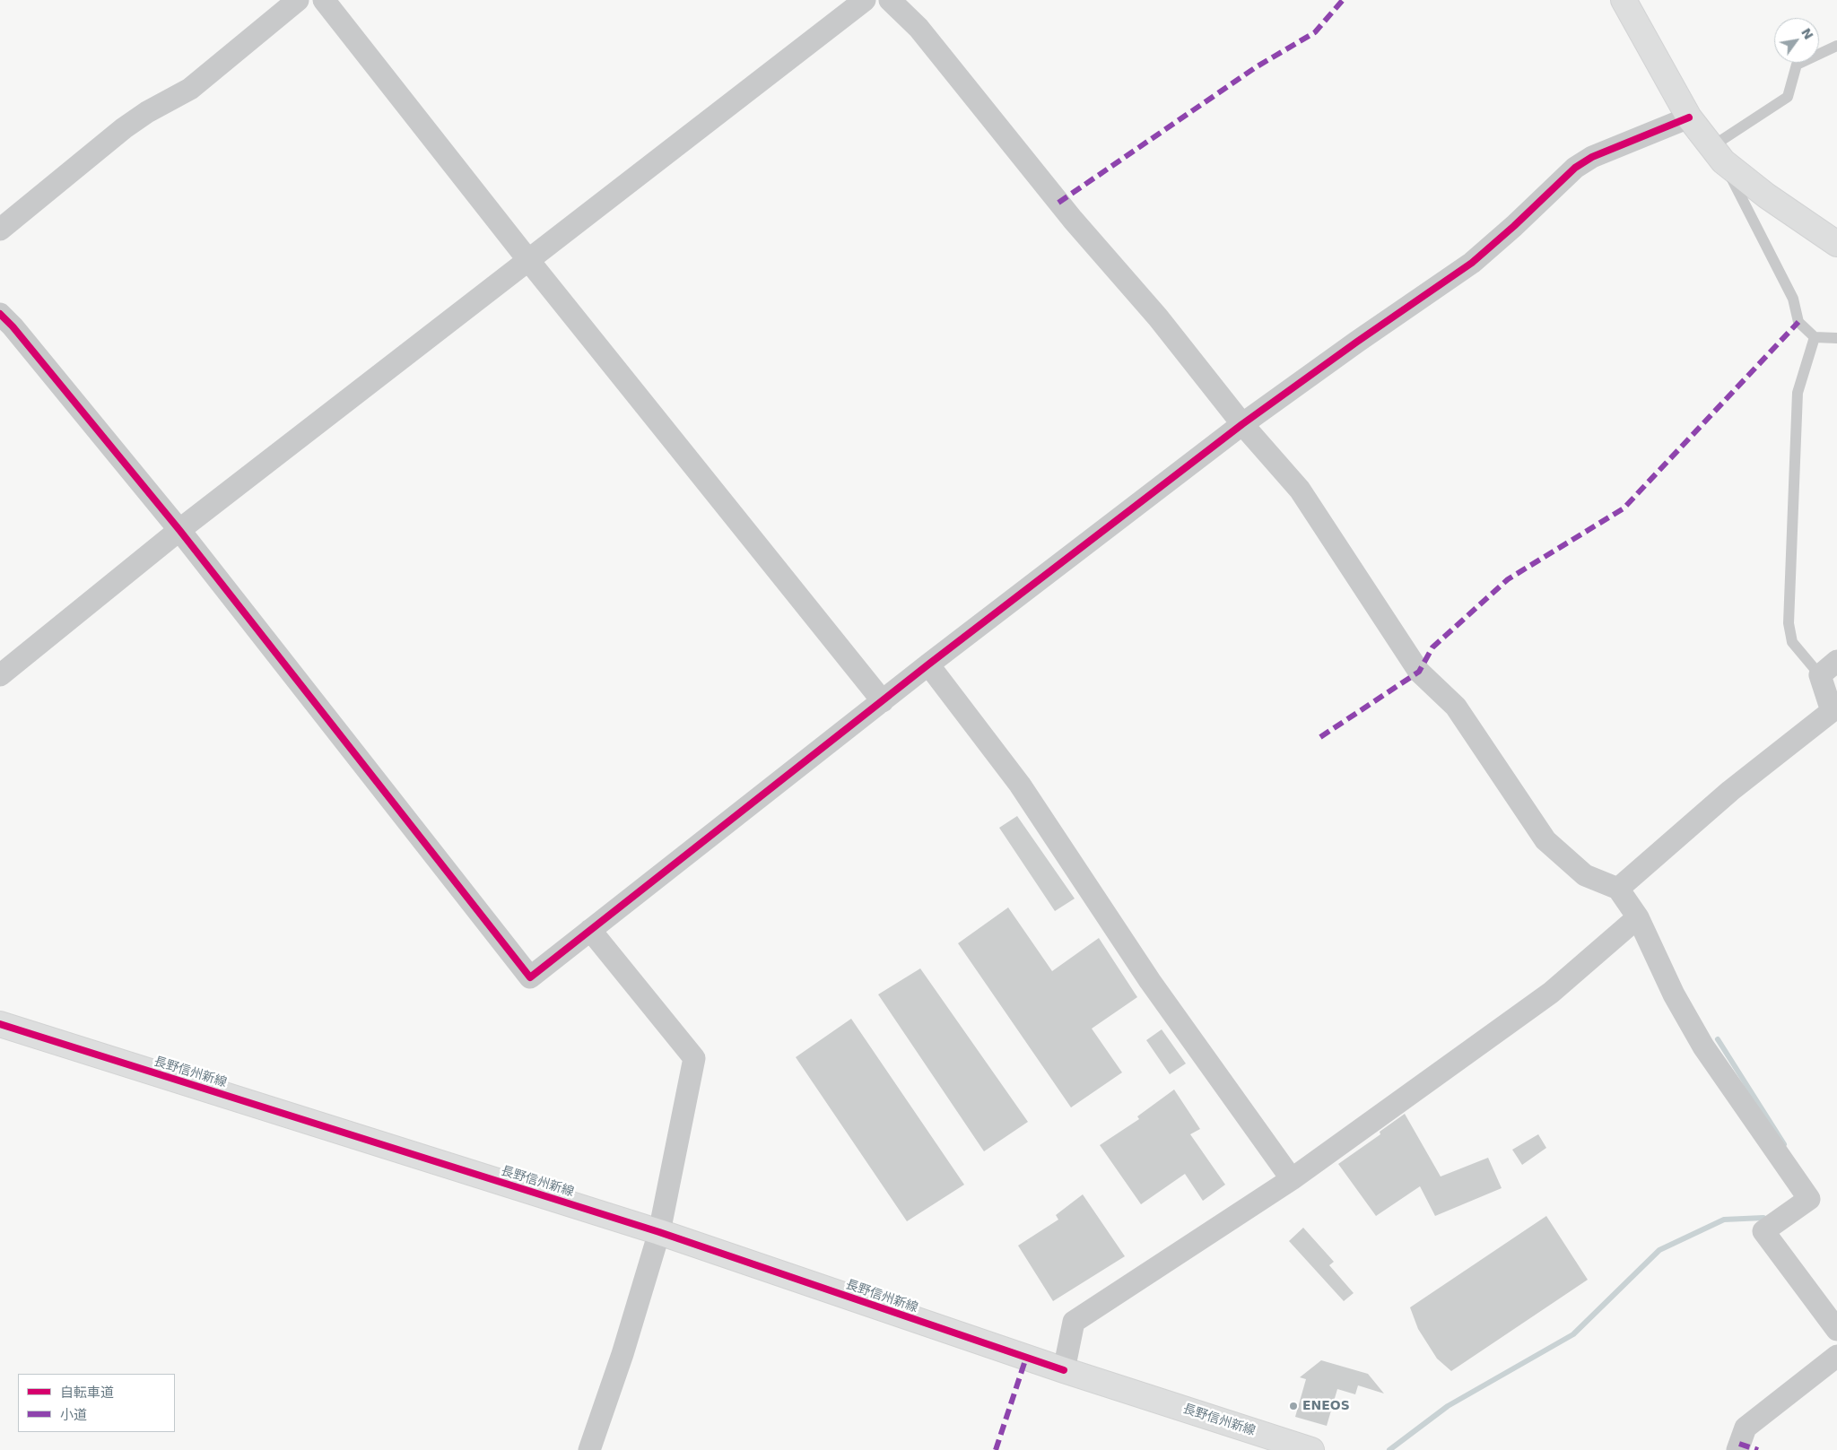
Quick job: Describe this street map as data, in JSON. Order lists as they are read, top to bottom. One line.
{"streets":{"main road":["長野信州新線"]},"places":["ENEOS"],"legend":["自転車道","小道"],"north":"top right"}
